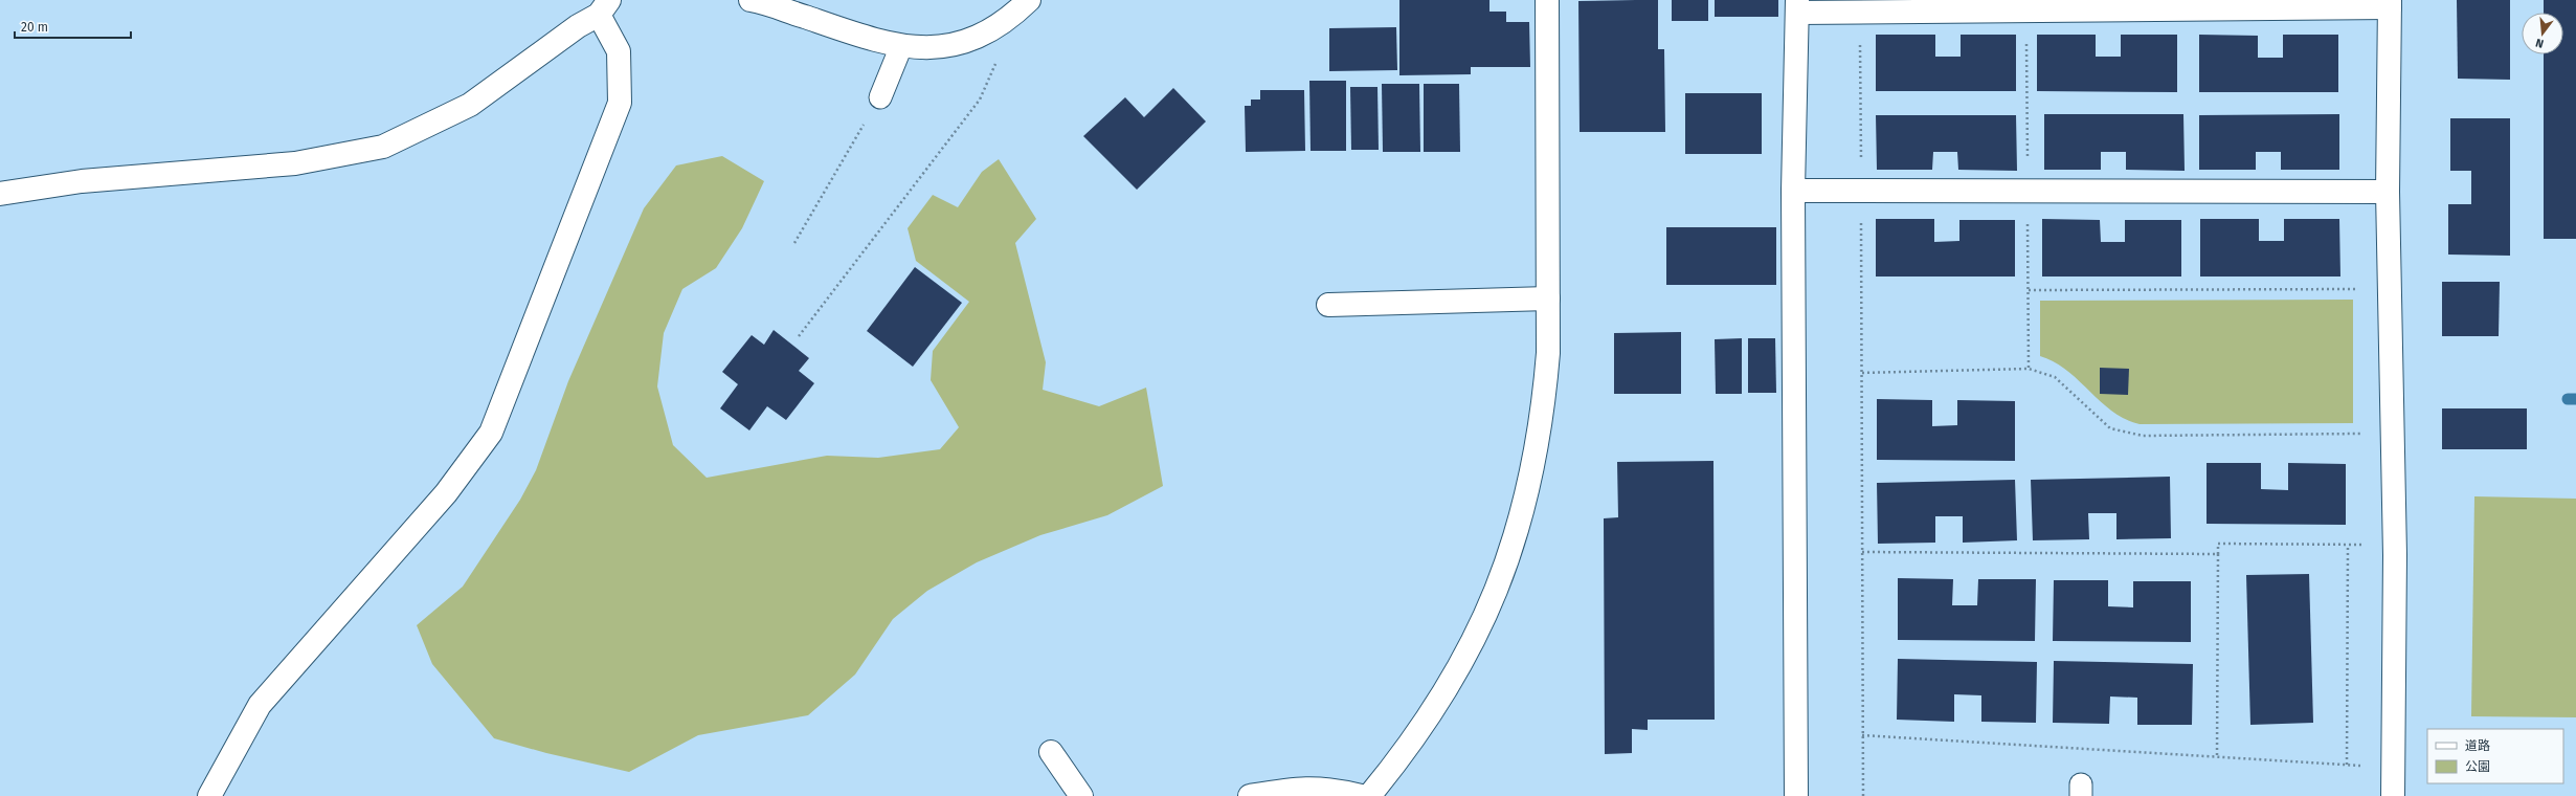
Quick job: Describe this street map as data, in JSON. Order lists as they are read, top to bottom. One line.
{"legend":["道路","公園"],"scale_bar":"20 m","north":"bottom"}
